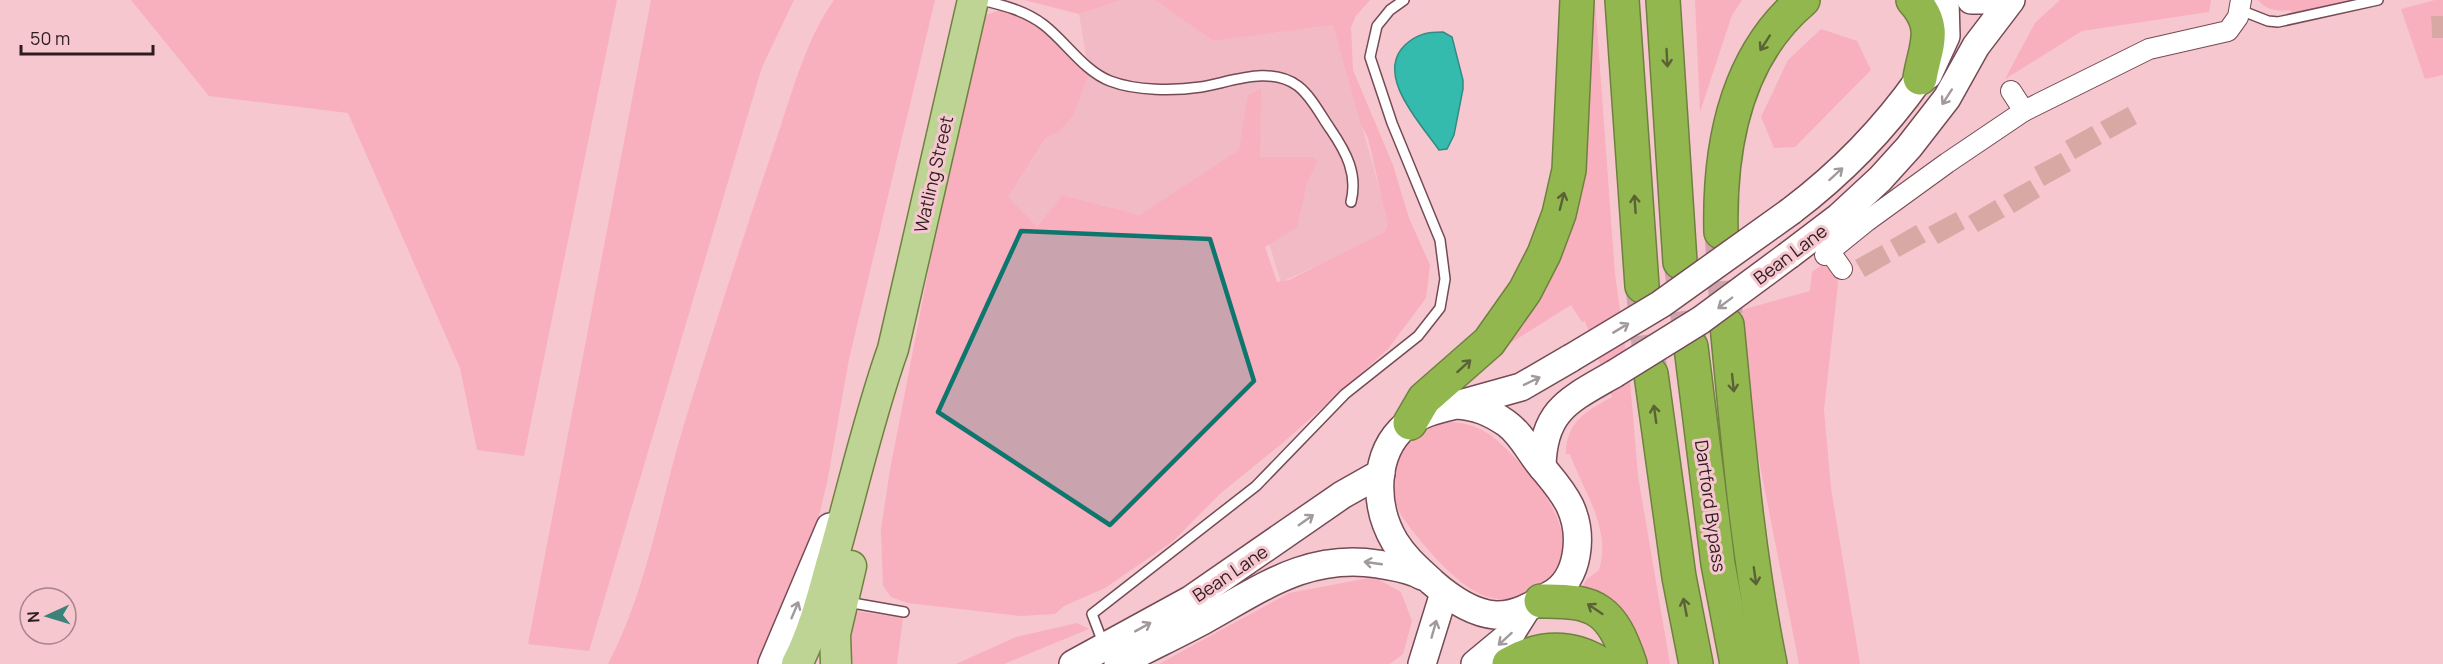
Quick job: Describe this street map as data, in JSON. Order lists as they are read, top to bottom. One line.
{"streets":{"highway":["Dartford Bypass"],"main road":["Watling Street","Bean Lane"]},"scale_bar":"50 m","north":"left"}
